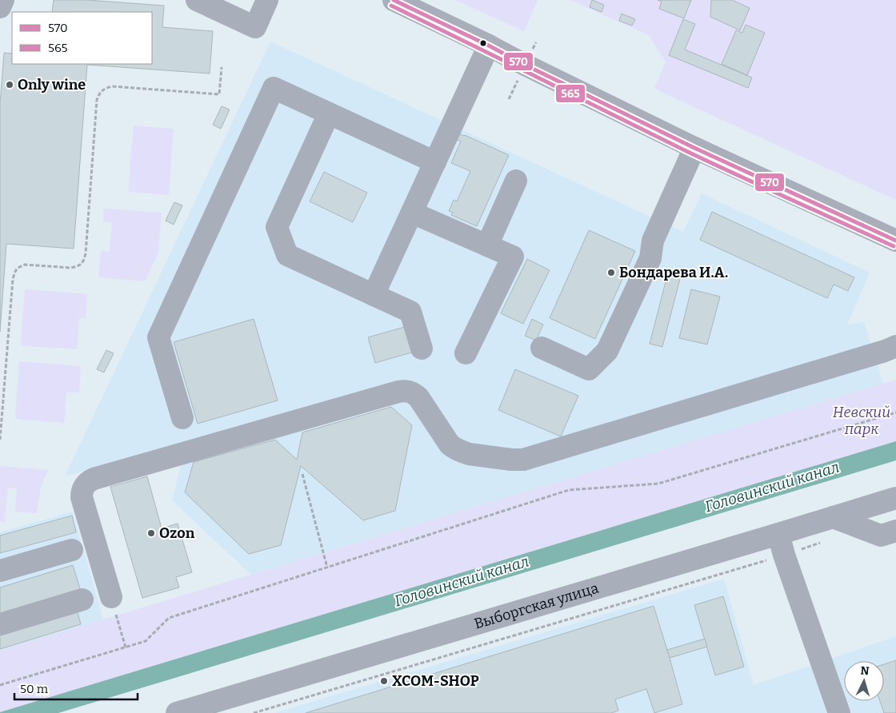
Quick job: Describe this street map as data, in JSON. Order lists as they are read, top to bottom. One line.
{"streets":{"street":["Выборгская улица"]},"water":["Головинский канал"],"parks":["Невский парк"],"places":["Only wine","Бондарева И.А.","Ozon","XCOM-SHOP"],"lines":["transit line 570","transit line 565"],"legend":["570","565"],"scale_bar":"50 m","north":"top"}
